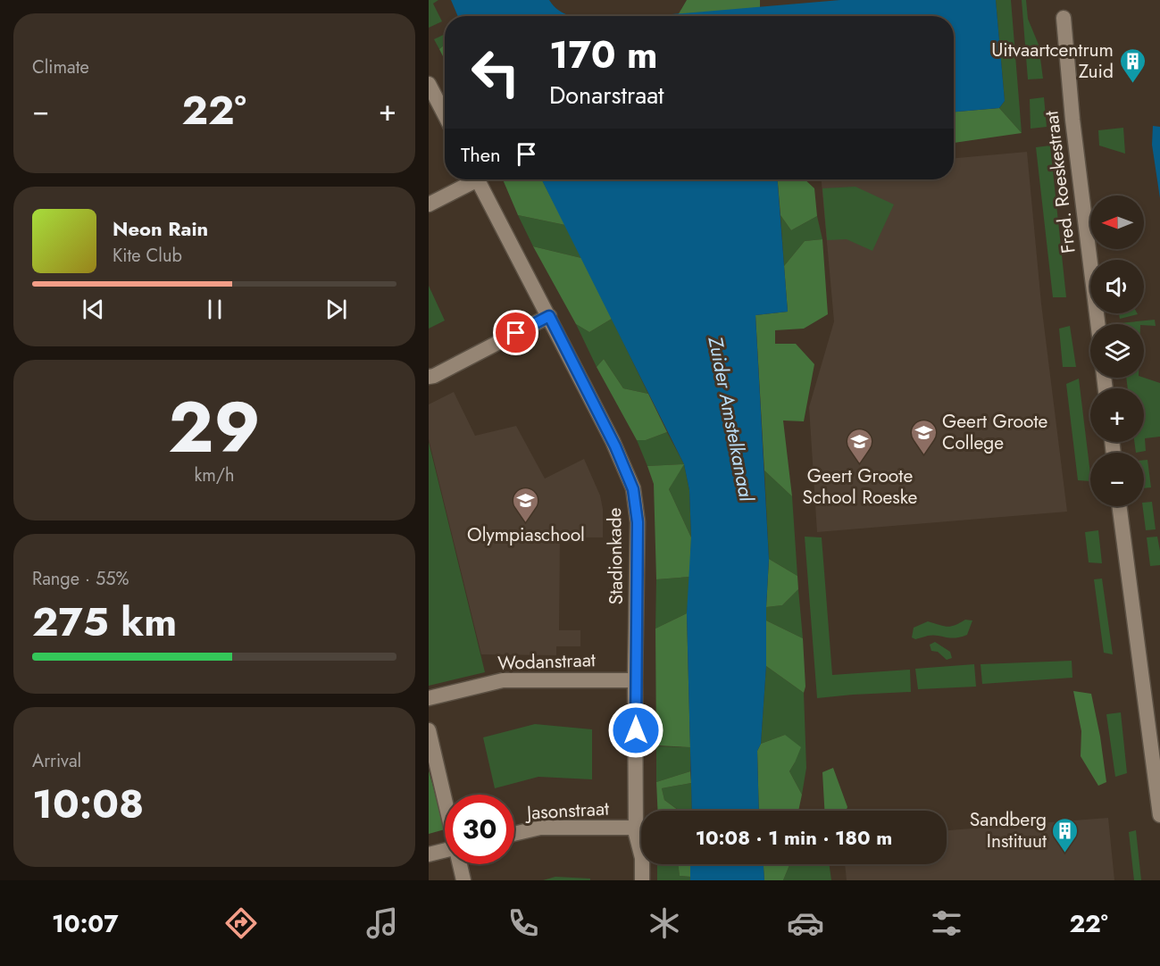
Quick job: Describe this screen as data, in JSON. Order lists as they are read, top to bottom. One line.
{"streets":{"street":["Fred. Roeskestraat","Stadionkade","Wodanstraat","Jasonstraat"]},"crossings":[["Stadionkade","Wodanstraat"],["Stadionkade","Jasonstraat"]],"water":["Zuider Amstelkanaal"],"places":{"building":["Uitvaartcentrum Zuid","Sandberg Instituut"],"school or university":["Geert Groote College","Geert Groote School Roeske","Olympiaschool"]},"north":"left","page":{"tile":["Climate",["29","km/h"],["Range · 55%","275 km"],["Arrival","10:08"]],"turn":["170 m","Donarstraat"],"heat":["−","22°","+"],"then":"Then","map_buttons":["+","−"],"song":["Neon Rain","Kite Club"],"limit":"30","trip":"10:08 · 1 min · 180 m","tabs":["10:07","22°"]}}
